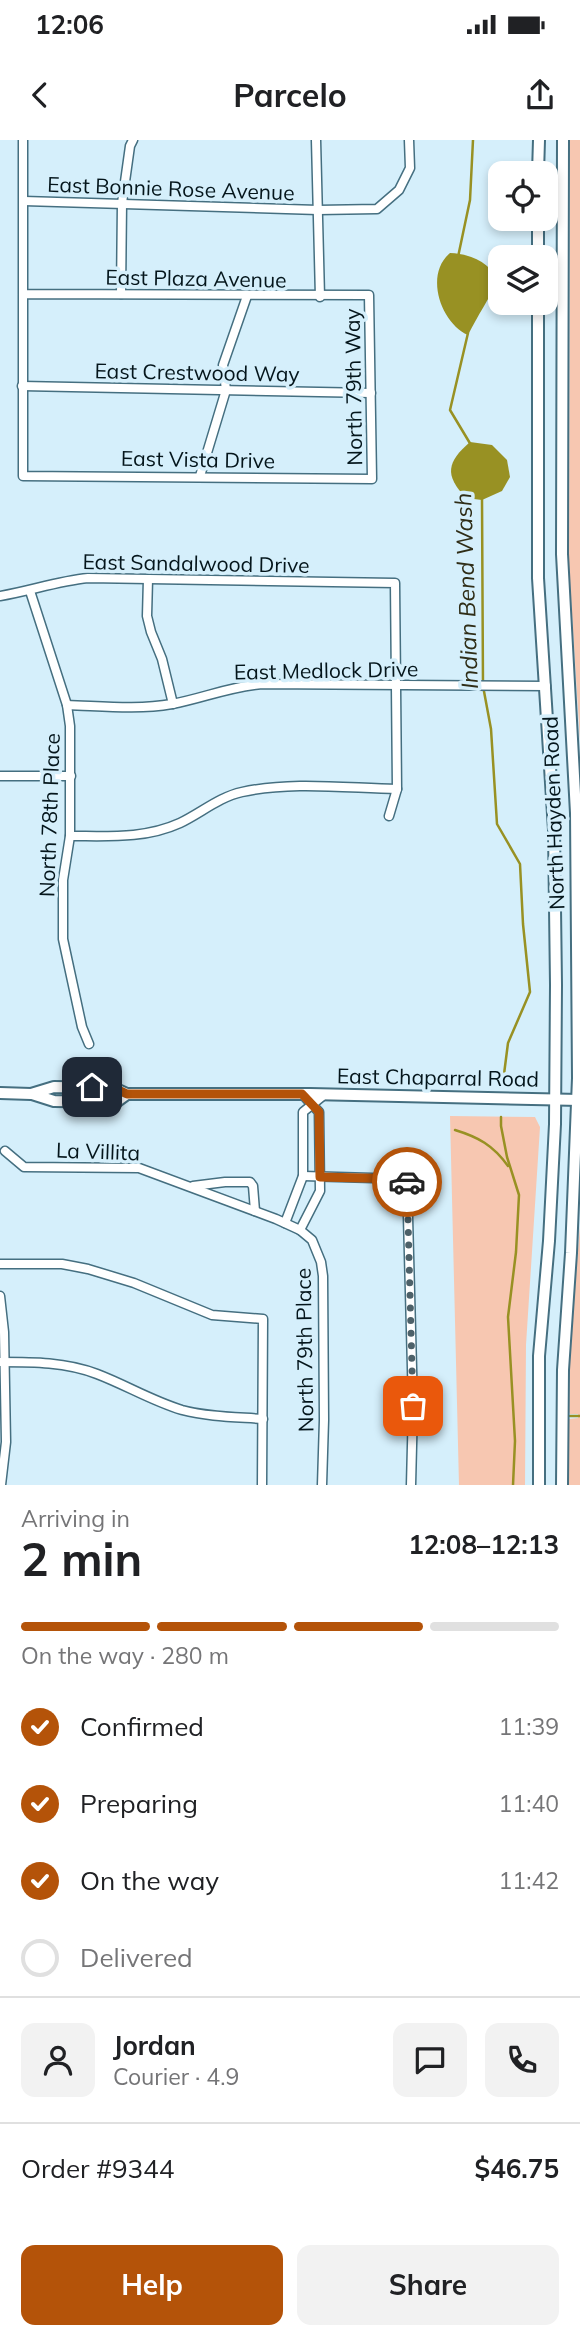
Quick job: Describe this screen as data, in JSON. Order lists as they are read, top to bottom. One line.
{"streets":{"main road":["North Hayden Road","East Chaparral Road"],"street":["East Bonnie Rose Avenue","East Plaza Avenue","East Crestwood Way","North 79th Way","East Vista Drive","East Sandalwood Drive","East Medlock Drive","North 78th Place","La Villita","North 79th Place"]},"crossings":[["East Plaza Avenue","North 79th Way"],["East Crestwood Way","North 79th Way"],["East Crestwood Way","East Vista Drive"],["North 79th Way","East Vista Drive"],["East Sandalwood Drive","East Medlock Drive"],["East Sandalwood Drive","North 78th Place"],["East Medlock Drive","North Hayden Road"],["East Medlock Drive","North 78th Place"],["North Hayden Road","East Chaparral Road"],["La Villita","North 79th Place"]],"water":["Indian Bend Wash"],"page":{"status":"12:06","header":"Parcelo","heading":["2 min","Arriving in","12:08–12:13"],"panel":["Jordan","Courier · 4.9","Order #9344","$46.75"],"bar":"On the way · 280 m","list":[["Confirmed","11:39"],["Preparing","11:40"],["On the way","11:42"],"Delivered"],"buttons":["Help","Share"]}}
